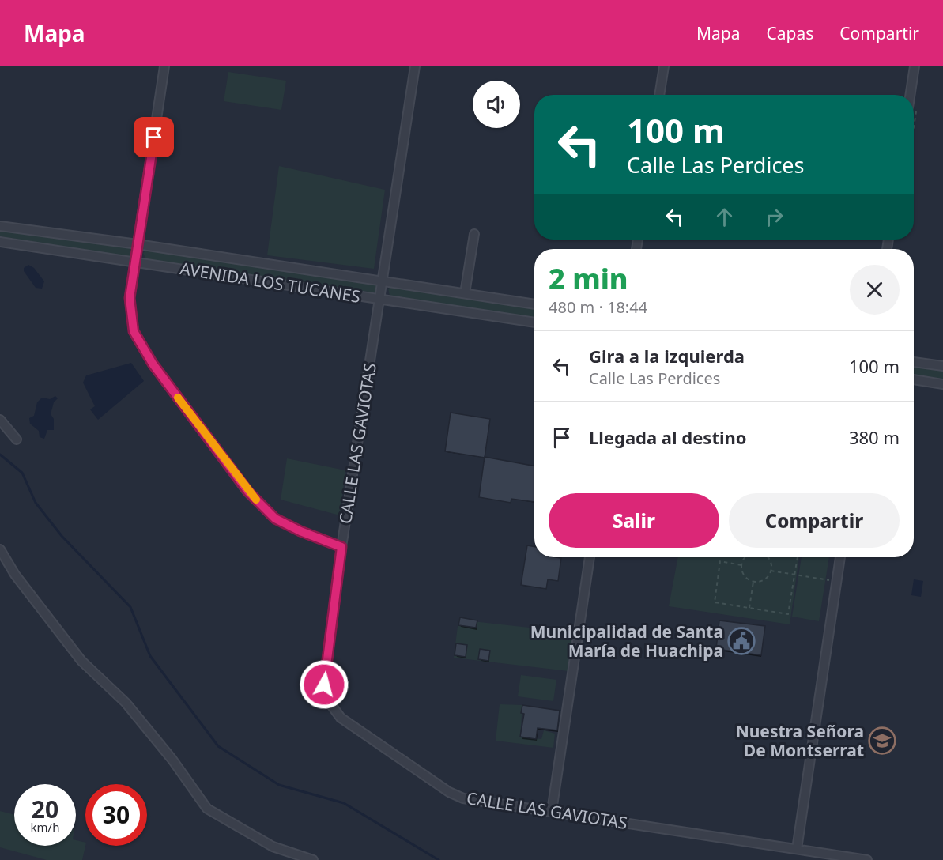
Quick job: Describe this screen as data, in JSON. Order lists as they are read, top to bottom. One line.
{"streets":{"street":["AVENIDA LOS TUCANES","CALLE LAS GAVIOTAS"]},"crossings":[["AVENIDA LOS TUCANES","CALLE LAS GAVIOTAS"]],"places":{"public building":["Municipalidad de Santa María de Huachipa"],"school or university":["Nuestra Señora De Montserrat"]},"page":{"header":"Mapa","nav":["Mapa","Capas","Compartir"],"turn":["100 m","Calle Las Perdices"],"heading":["2 min","480 m · 18:44"],"list":[{"name":"Gira a la izquierda","note":"Calle Las Perdices","value":"100 m"},{"name":"Llegada al destino","value":"380 m"}],"buttons":["Salir","Compartir"],"speed":"20 km/h","limit":"30"}}
